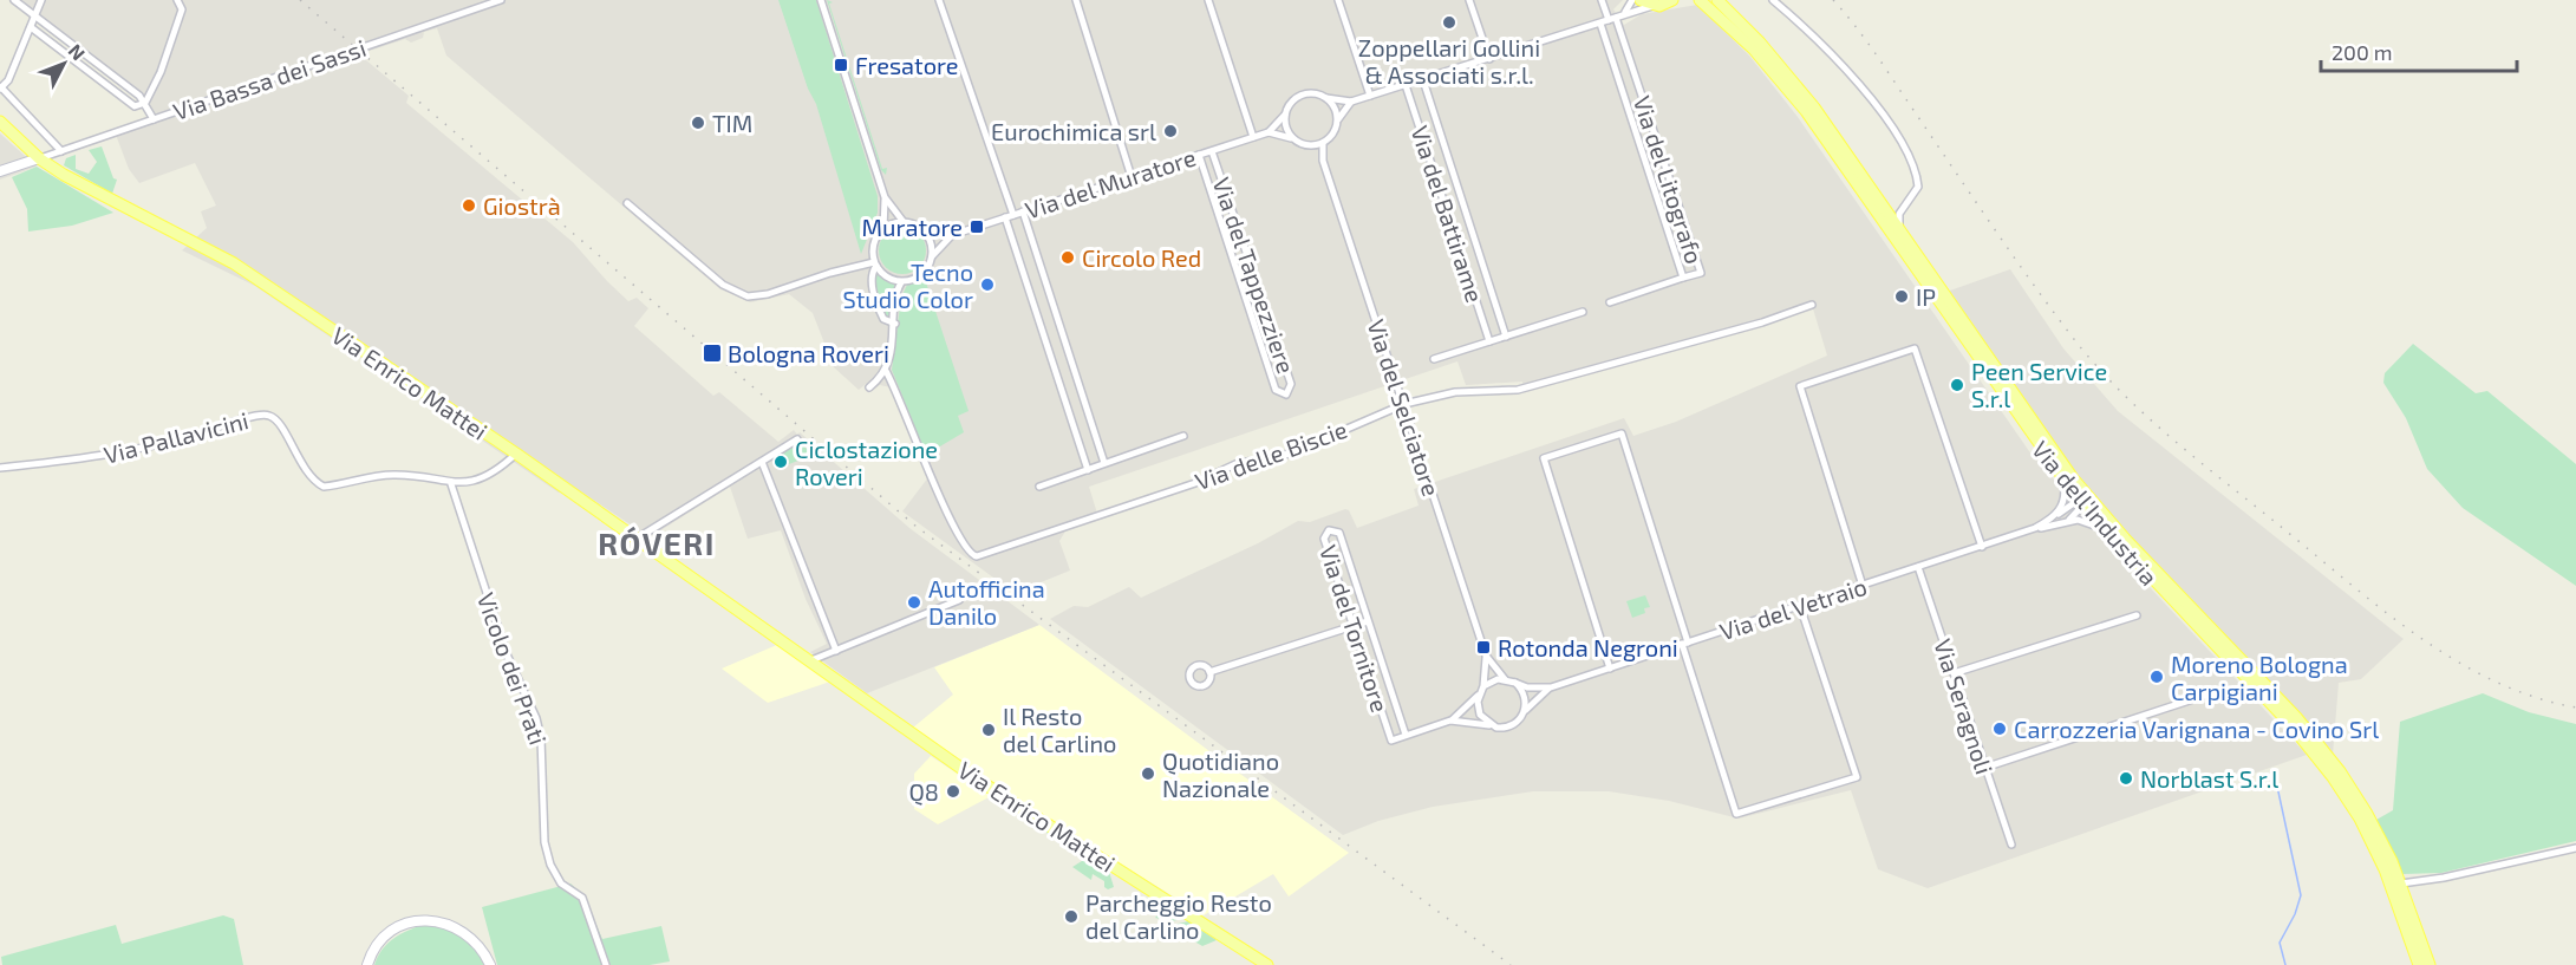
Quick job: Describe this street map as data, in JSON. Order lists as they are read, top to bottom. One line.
{"streets":{"main road":["Via Enrico Mattei","Via dell'Industria"],"street":["Via Bassa dei Sassi","Via del Litografo","Via del Muratore","Via del Battirame","Via del Tappezziere","Via del Selciatore","Via Pallavicini","Via delle Biscie","Via del Vetraio","Via del Tornitore","Vicolo dei Prati","Via Seragnoli"]},"crossings":[["Via Bassa dei Sassi","Via Enrico Mattei"],["Via del Muratore","Via del Tappezziere"],["Via del Muratore","Via del Selciatore"],["Via del Selciatore","Via delle Biscie"],["Via del Selciatore","Via del Vetraio"],["Via Pallavicini","Vicolo dei Prati"],["Via dell'Industria","Via del Vetraio"],["Via del Vetraio","Via Seragnoli"]],"districts":["RÓVERI"],"places":{"other":["Zoppellari Gollini & Associati s.r.l.","TIM","Eurochimica srl","Giostrà","Circolo Red","Tecno Studio Color","IP","Peen Service S.r.l","Ciclostazione Roveri","Autofficina Danilo","Moreno Bologna Carpigiani","Carrozzeria Varignana - Covino Srl","Il Resto del Carlino","Quotidiano Nazionale","Norblast S.r.l","Q8","Parcheggio Resto del Carlino"],"transit":["Fresatore","Muratore","Bologna Roveri","Rotonda Negroni"]},"scale_bar":"200 m","north":"top right"}
